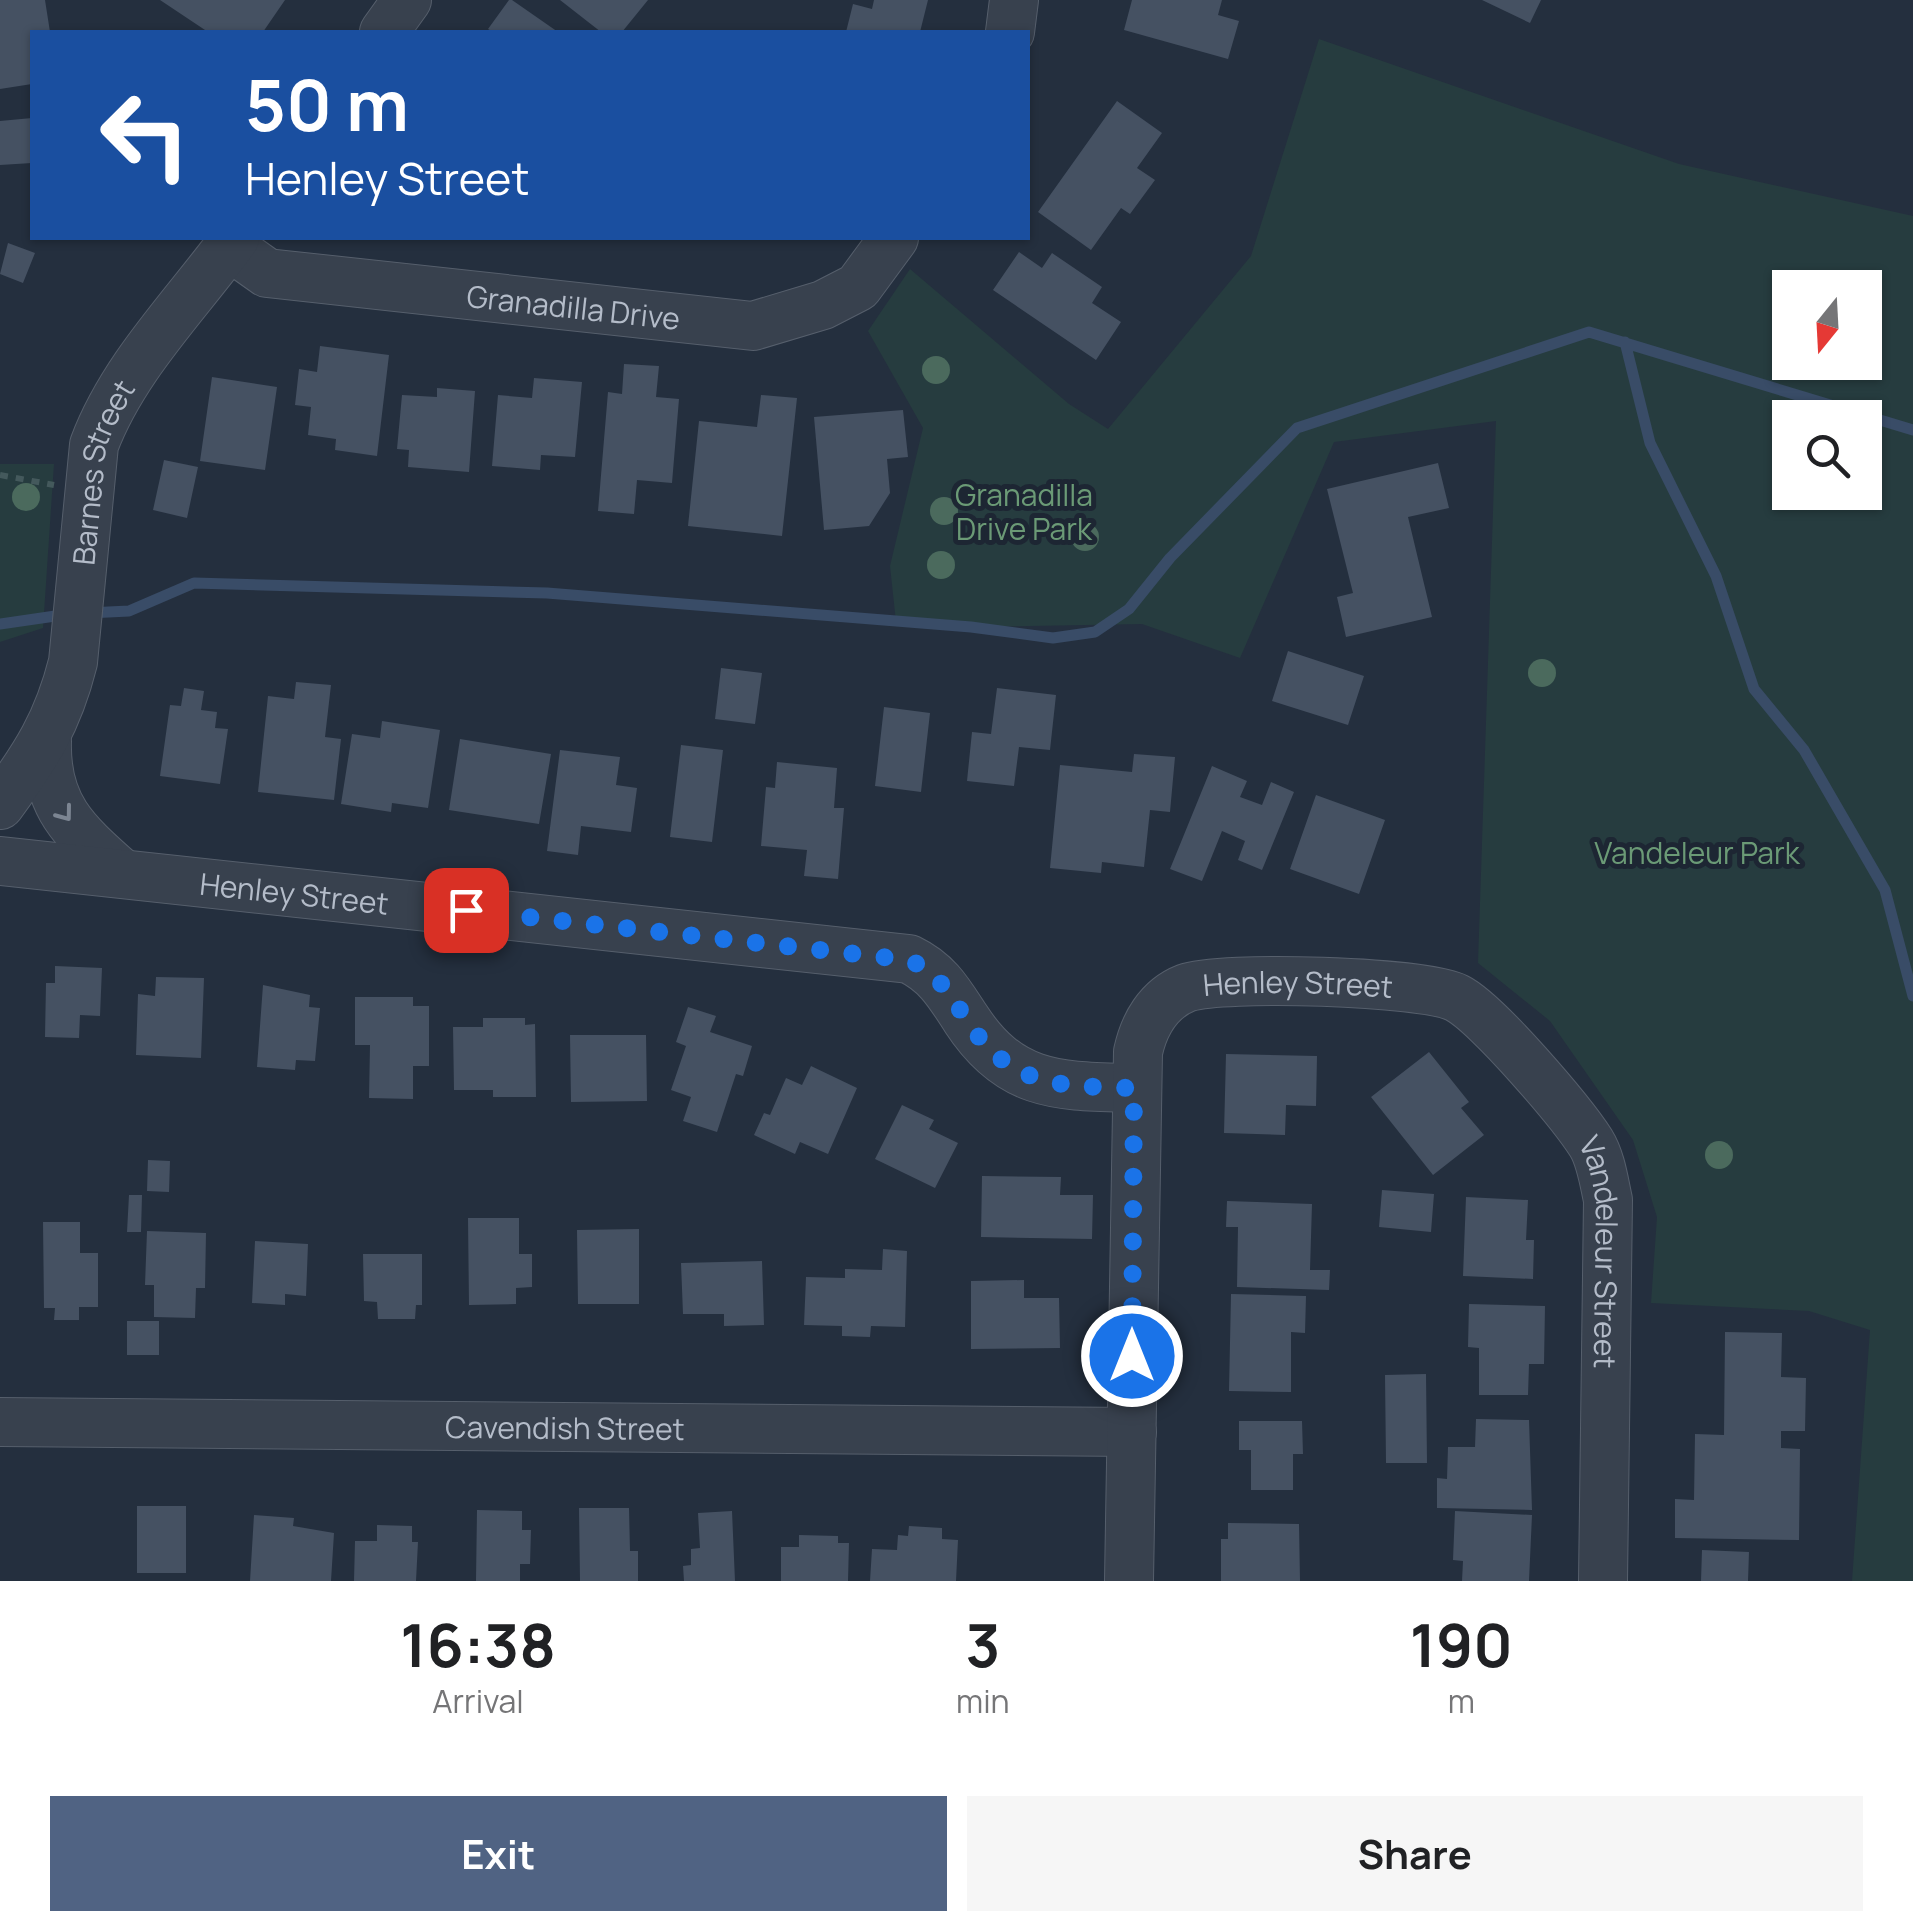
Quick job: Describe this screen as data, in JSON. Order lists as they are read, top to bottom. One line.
{"streets":{"street":["Granadilla Drive","Barnes Street","Henley Street","Vandeleur Street","Cavendish Street"]},"crossings":[["Granadilla Drive","Barnes Street"],["Barnes Street","Henley Street"],["Henley Street","Vandeleur Street"]],"parks":["Granadilla Drive Park","Vandeleur Park"],"north":"bottom","page":{"turn":["50 m","Henley Street"],"eta":["16:38","Arrival","3","min","190","m"],"buttons":["Exit","Share"]}}
